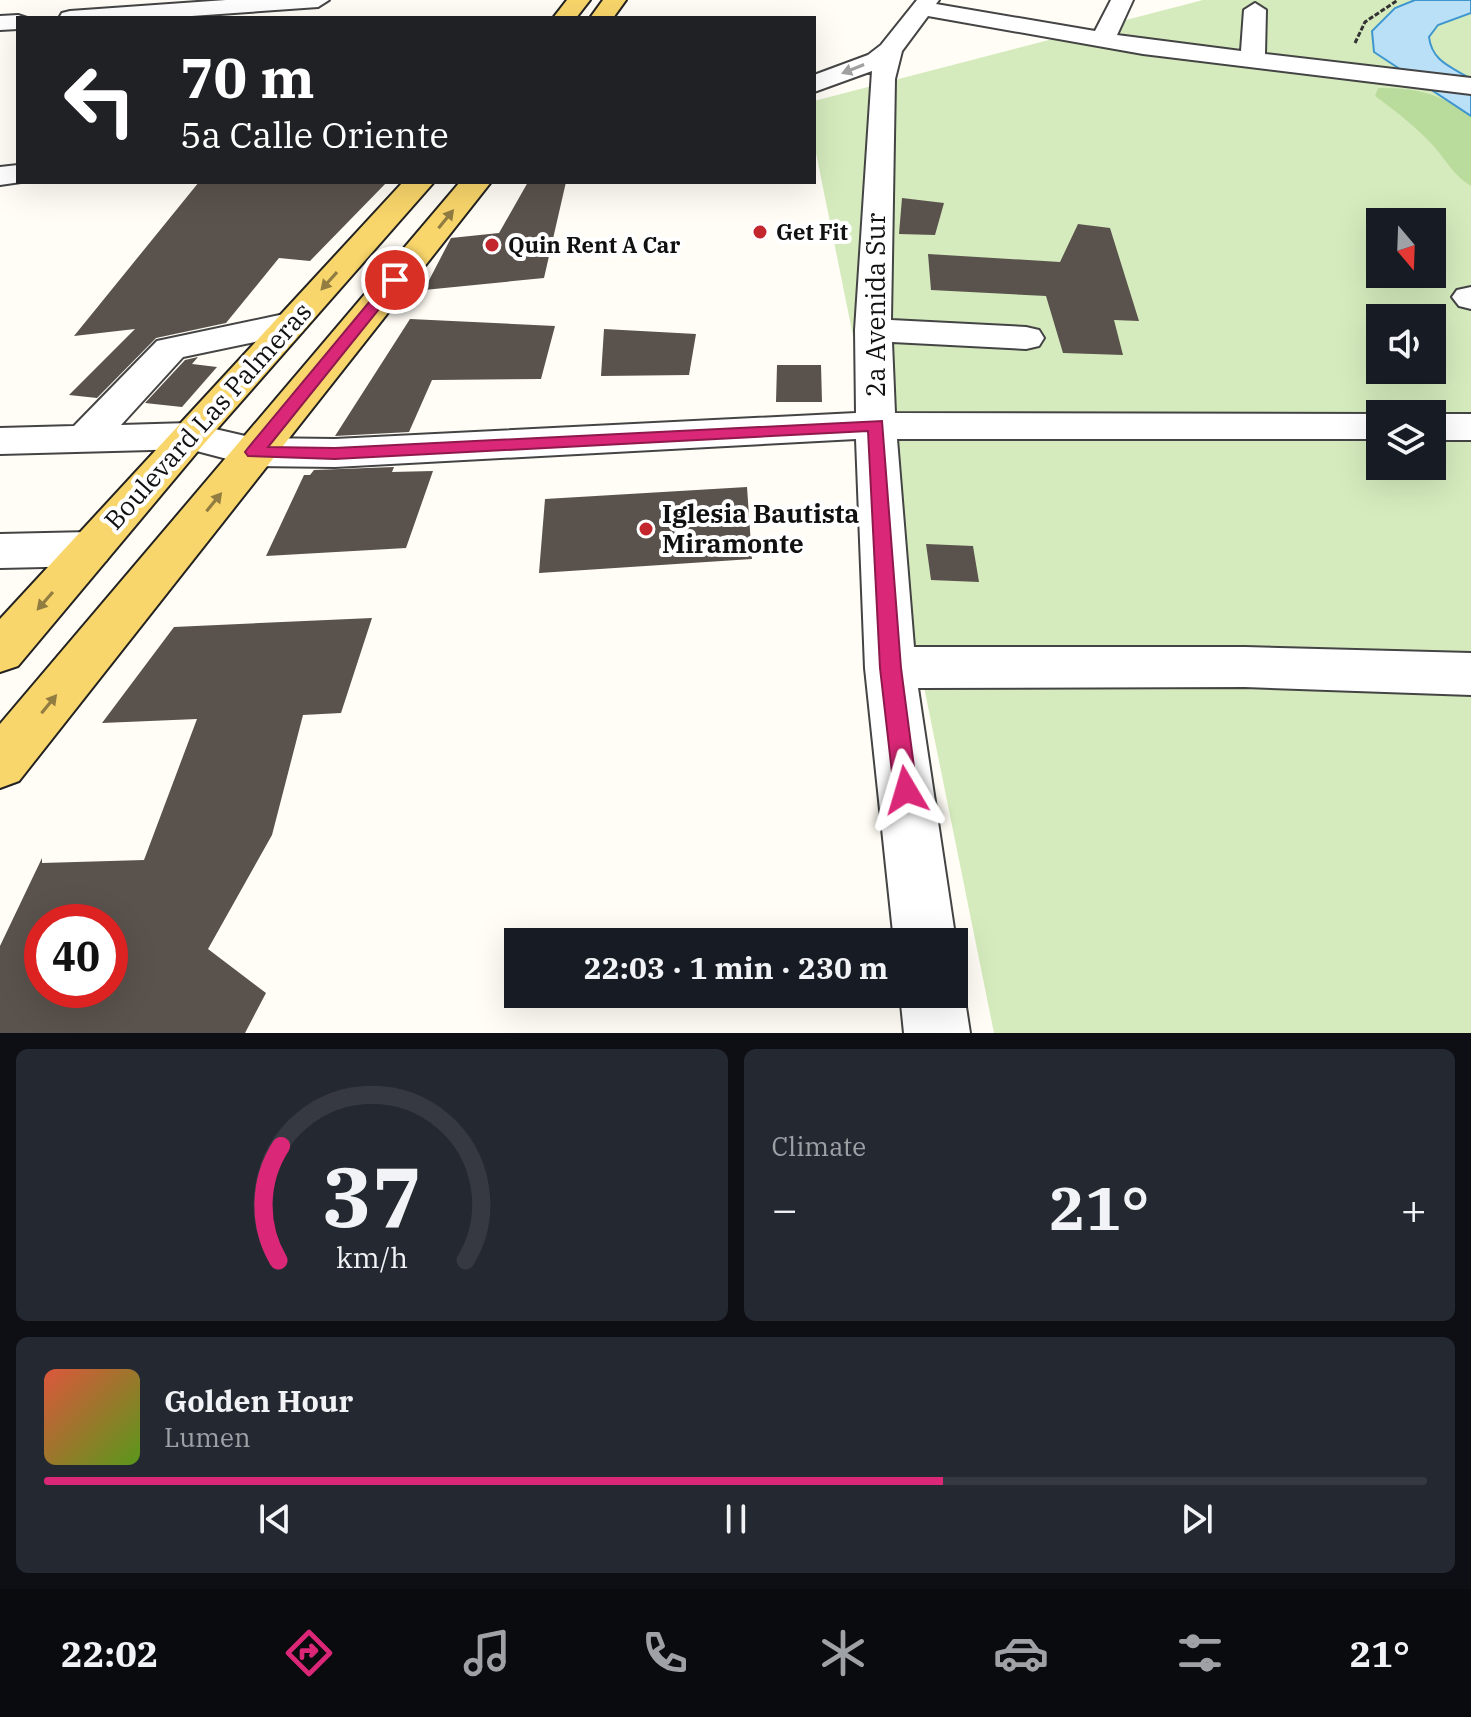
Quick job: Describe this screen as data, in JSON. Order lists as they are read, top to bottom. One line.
{"streets":{"main road":["Boulevard Las Palmeras"],"street":["2a Avenida Sur"]},"places":["Get Fit","Quin Rent A Car","Iglesia Bautista Miramonte"],"north":"bottom","page":{"turn":["70 m","5a Calle Oriente"],"limit":"40","trip":"22:03 · 1 min · 230 m","tile":"Climate","heat":["−","21°","+"],"song":["Golden Hour","Lumen"],"tabs":["22:02","21°"],"gauge":["37","km/h"]}}
